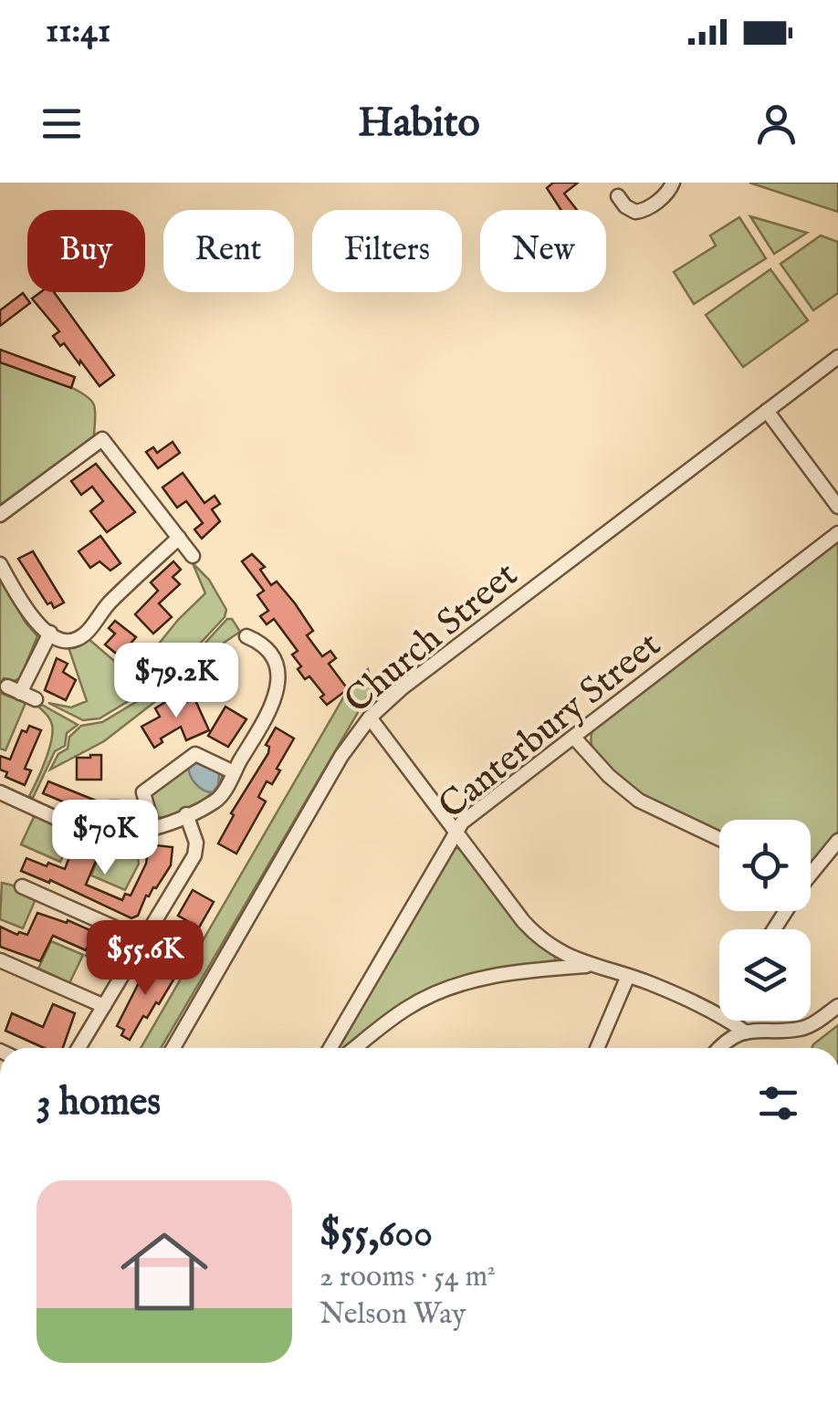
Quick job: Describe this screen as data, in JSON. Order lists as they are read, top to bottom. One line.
{"streets":{"street":["Church Street","Canterbury Street"]},"page":{"status":"11:41","header":"Habito","chip":["Buy","Rent","Filters","New"],"price":["$79.2K","$70K","$55.6K"],"heading":"3 homes","list":[{"name":"$55,600","note":"2 rooms · 54 m² · Nelson Way"}]}}
